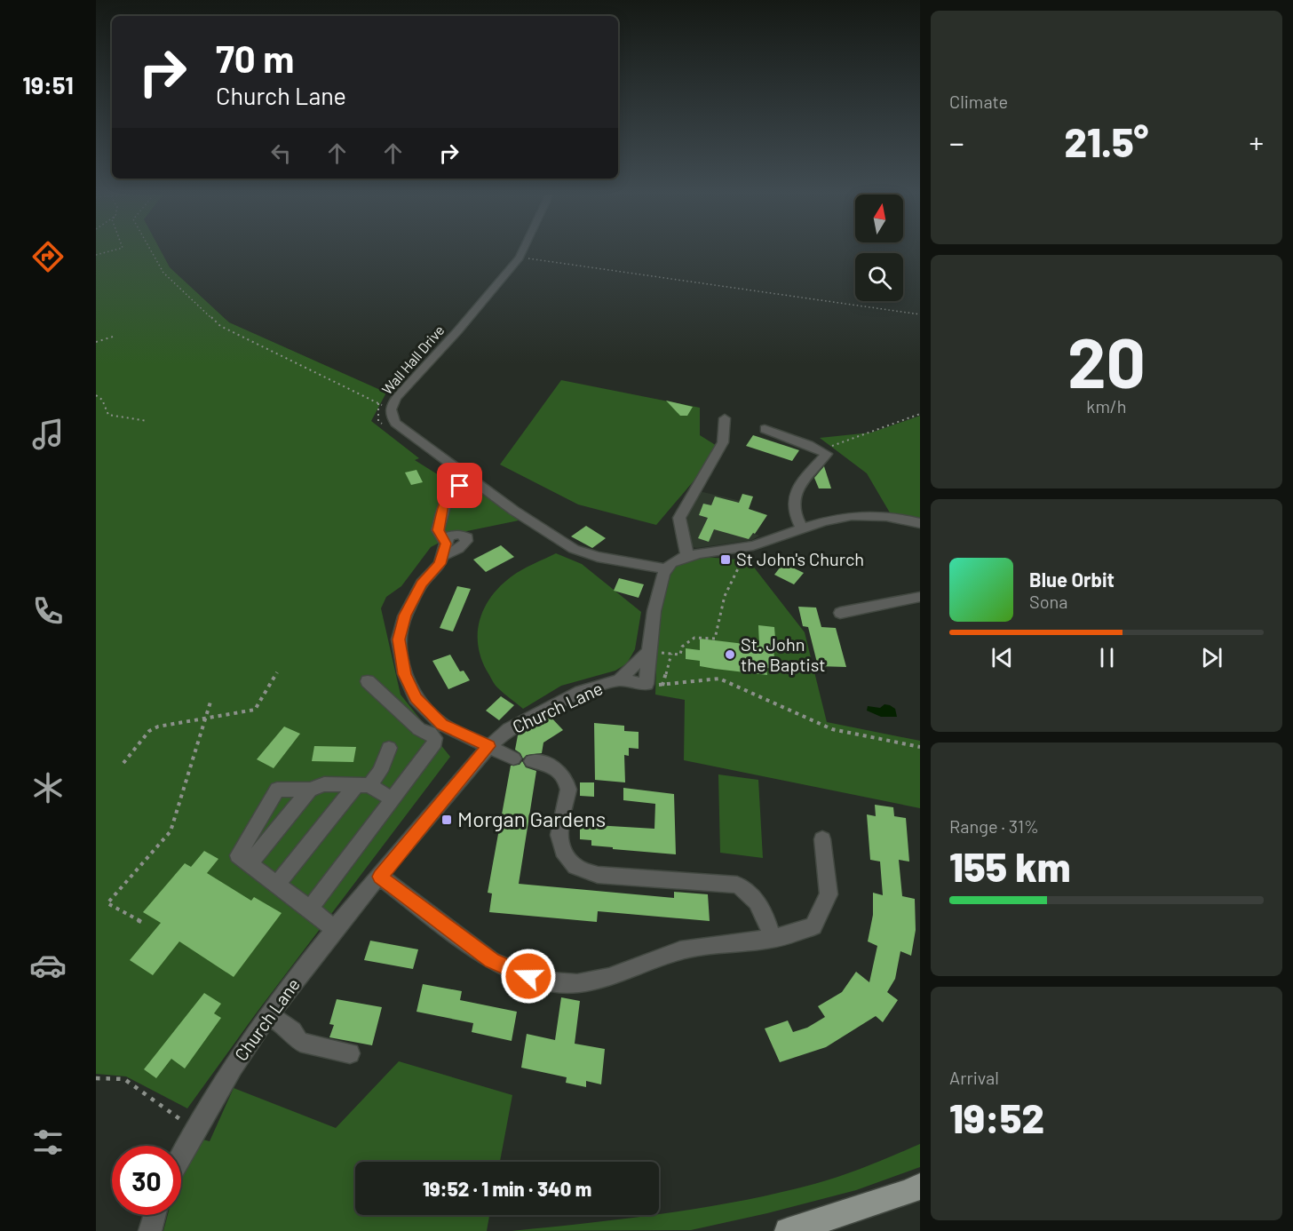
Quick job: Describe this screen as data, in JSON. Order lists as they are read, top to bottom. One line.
{"streets":{"street":["Wall Hall Drive","Church Lane"]},"places":{"transit":["St John's Church","Morgan Gardens"],"other":["St. John the Baptist"]},"north":"top","page":{"tabs":"19:51","tile":["Climate",["20","km/h"],["Range · 31%","155 km"],["Arrival","19:52"]],"turn":["70 m","Church Lane"],"heat":["−","21.5°","+"],"song":["Blue Orbit","Sona"],"limit":"30","trip":"19:52 · 1 min · 340 m"}}
